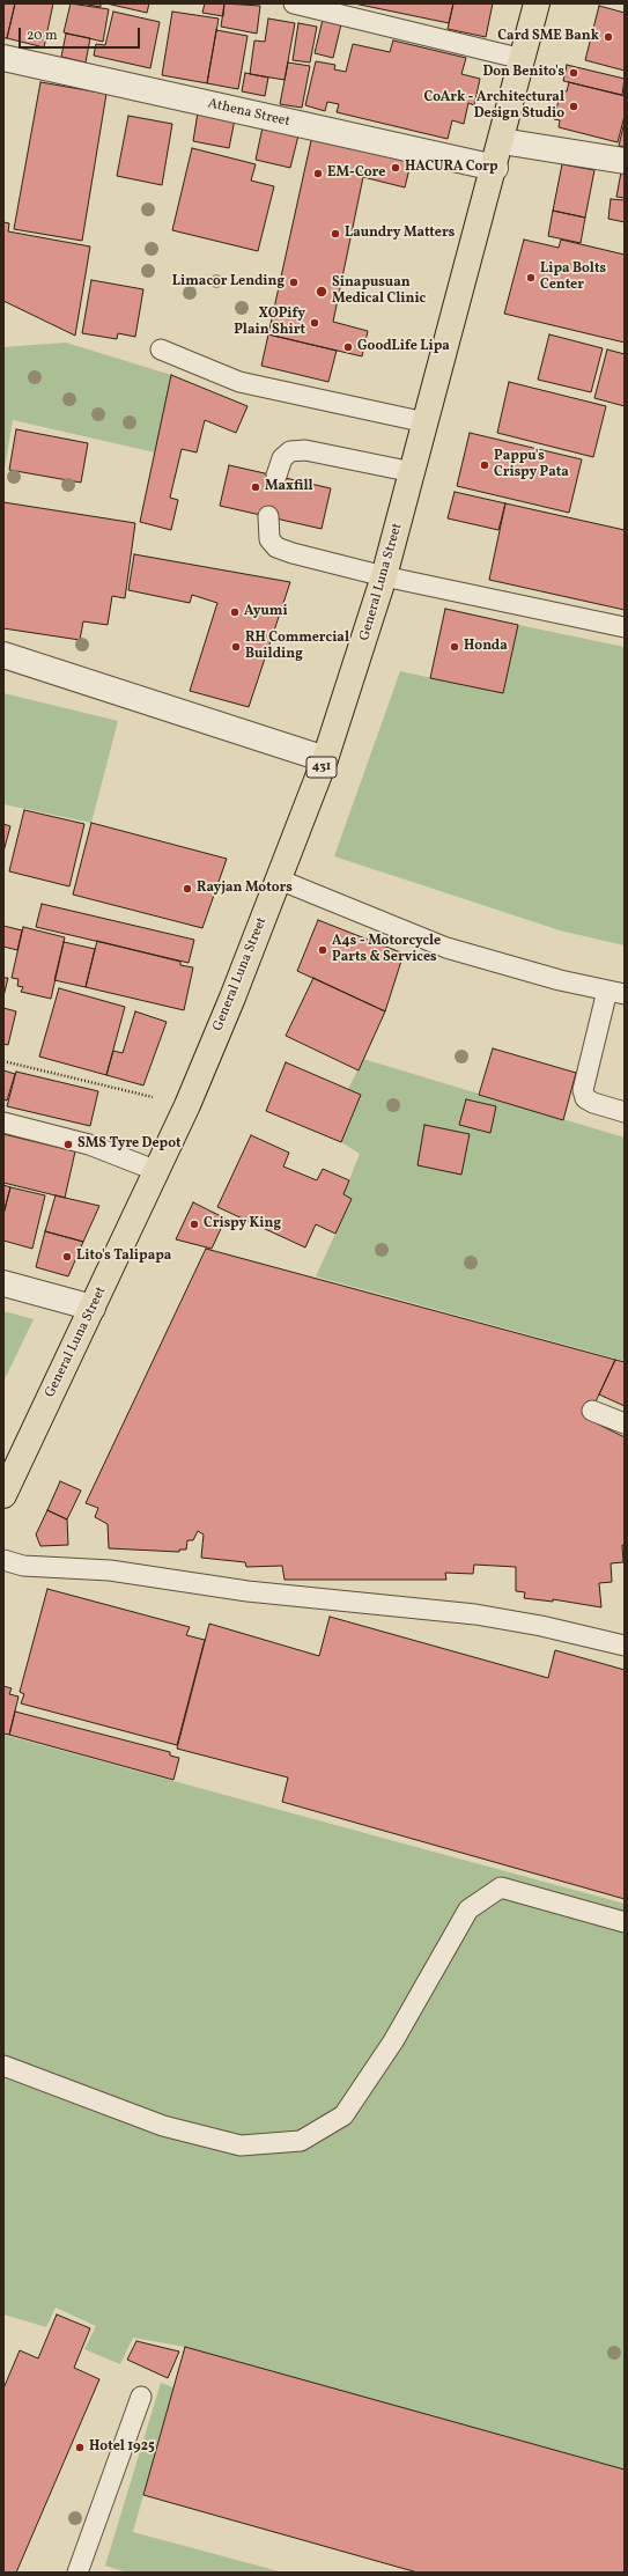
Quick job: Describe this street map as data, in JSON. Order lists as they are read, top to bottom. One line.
{"streets":{"main road":["General Luna Street","431"],"street":["Athena Street"]},"crossings":[["Athena Street","General Luna Street"]],"places":["Card SME Bank","Don Benito's","CoArk - Architectural Design Studio","HACURA Corp","EM-Core","Laundry Matters","Lipa Bolts Center","Limacor Lending","Sinapusuan Medical Clinic","XOPify Plain Shirt","GoodLife Lipa","Pappu's Crispy Pata","Maxfill","Ayumi","RH Commercial Building","Honda","Rayjan Motors","A4s - Motorcycle Parts & Services","SMS Tyre Depot","Crispy King","Lito's Talipapa","Hotel 1925"],"scale_bar":"20 m"}
